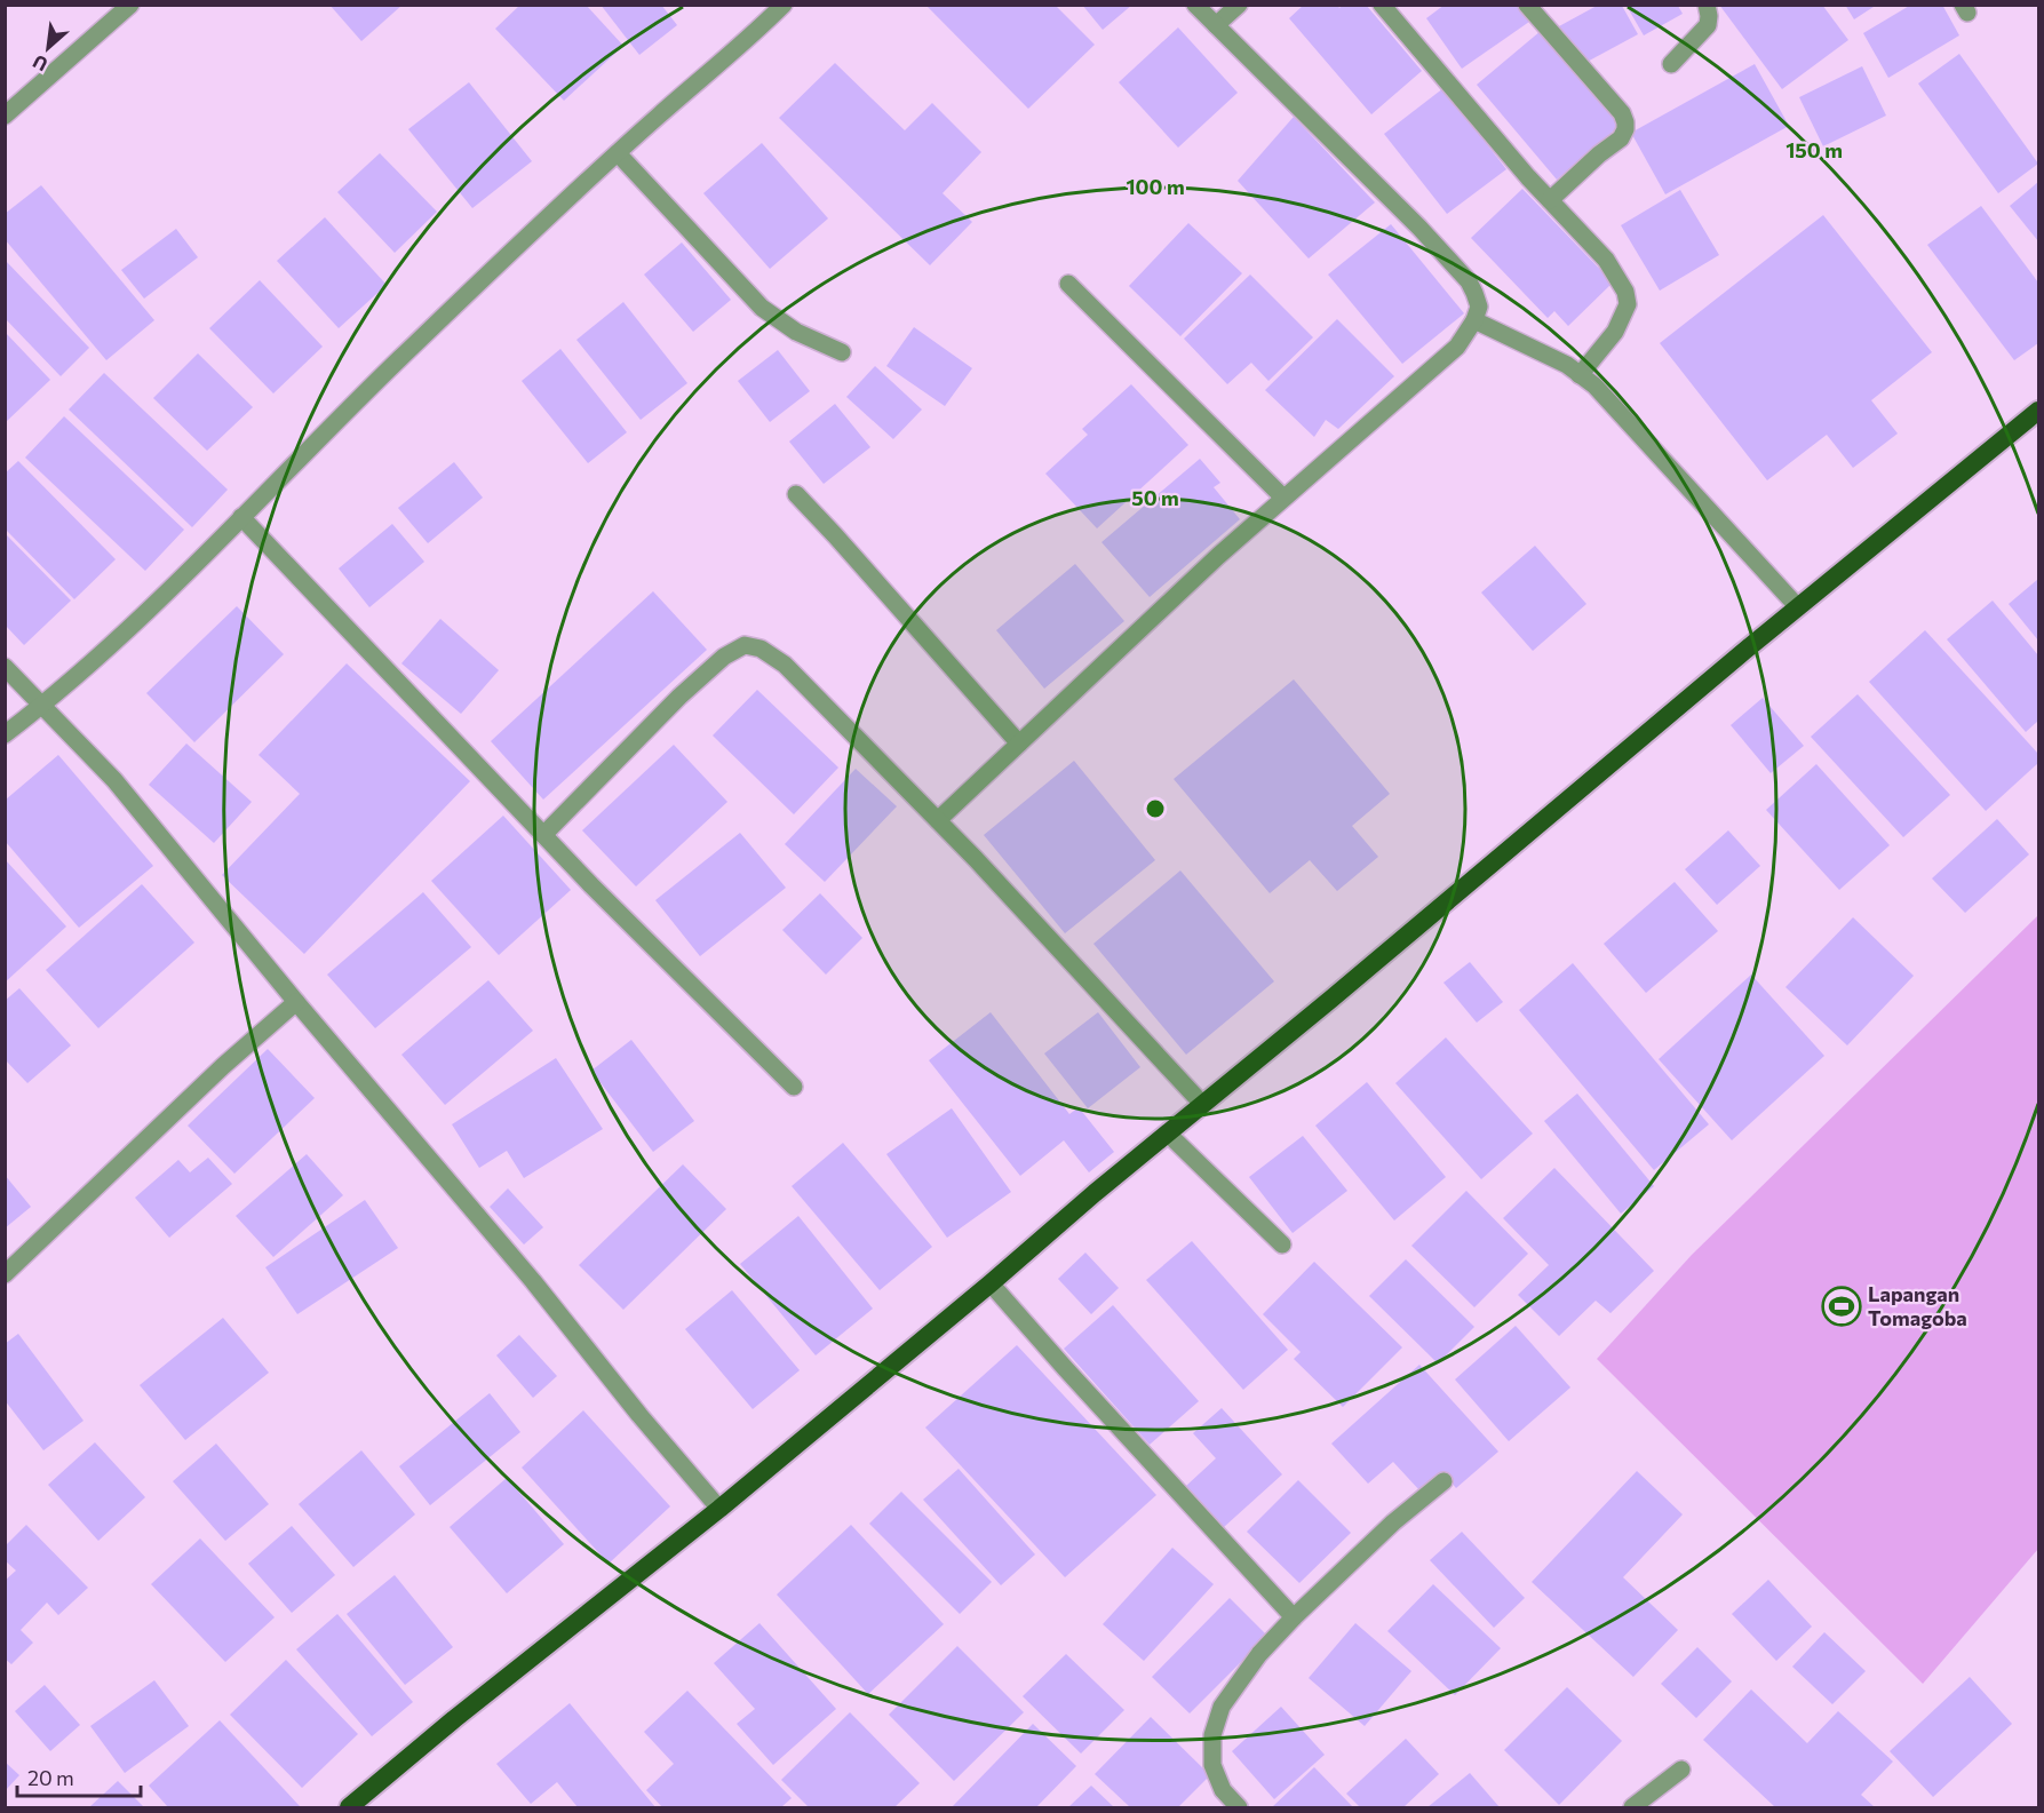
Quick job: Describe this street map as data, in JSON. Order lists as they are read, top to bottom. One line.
{"places":{"sports":["Lapangan Tomagoba"]},"scale_bar":"20 m","north":"bottom left","rings":["150 m","100 m","50 m"]}
